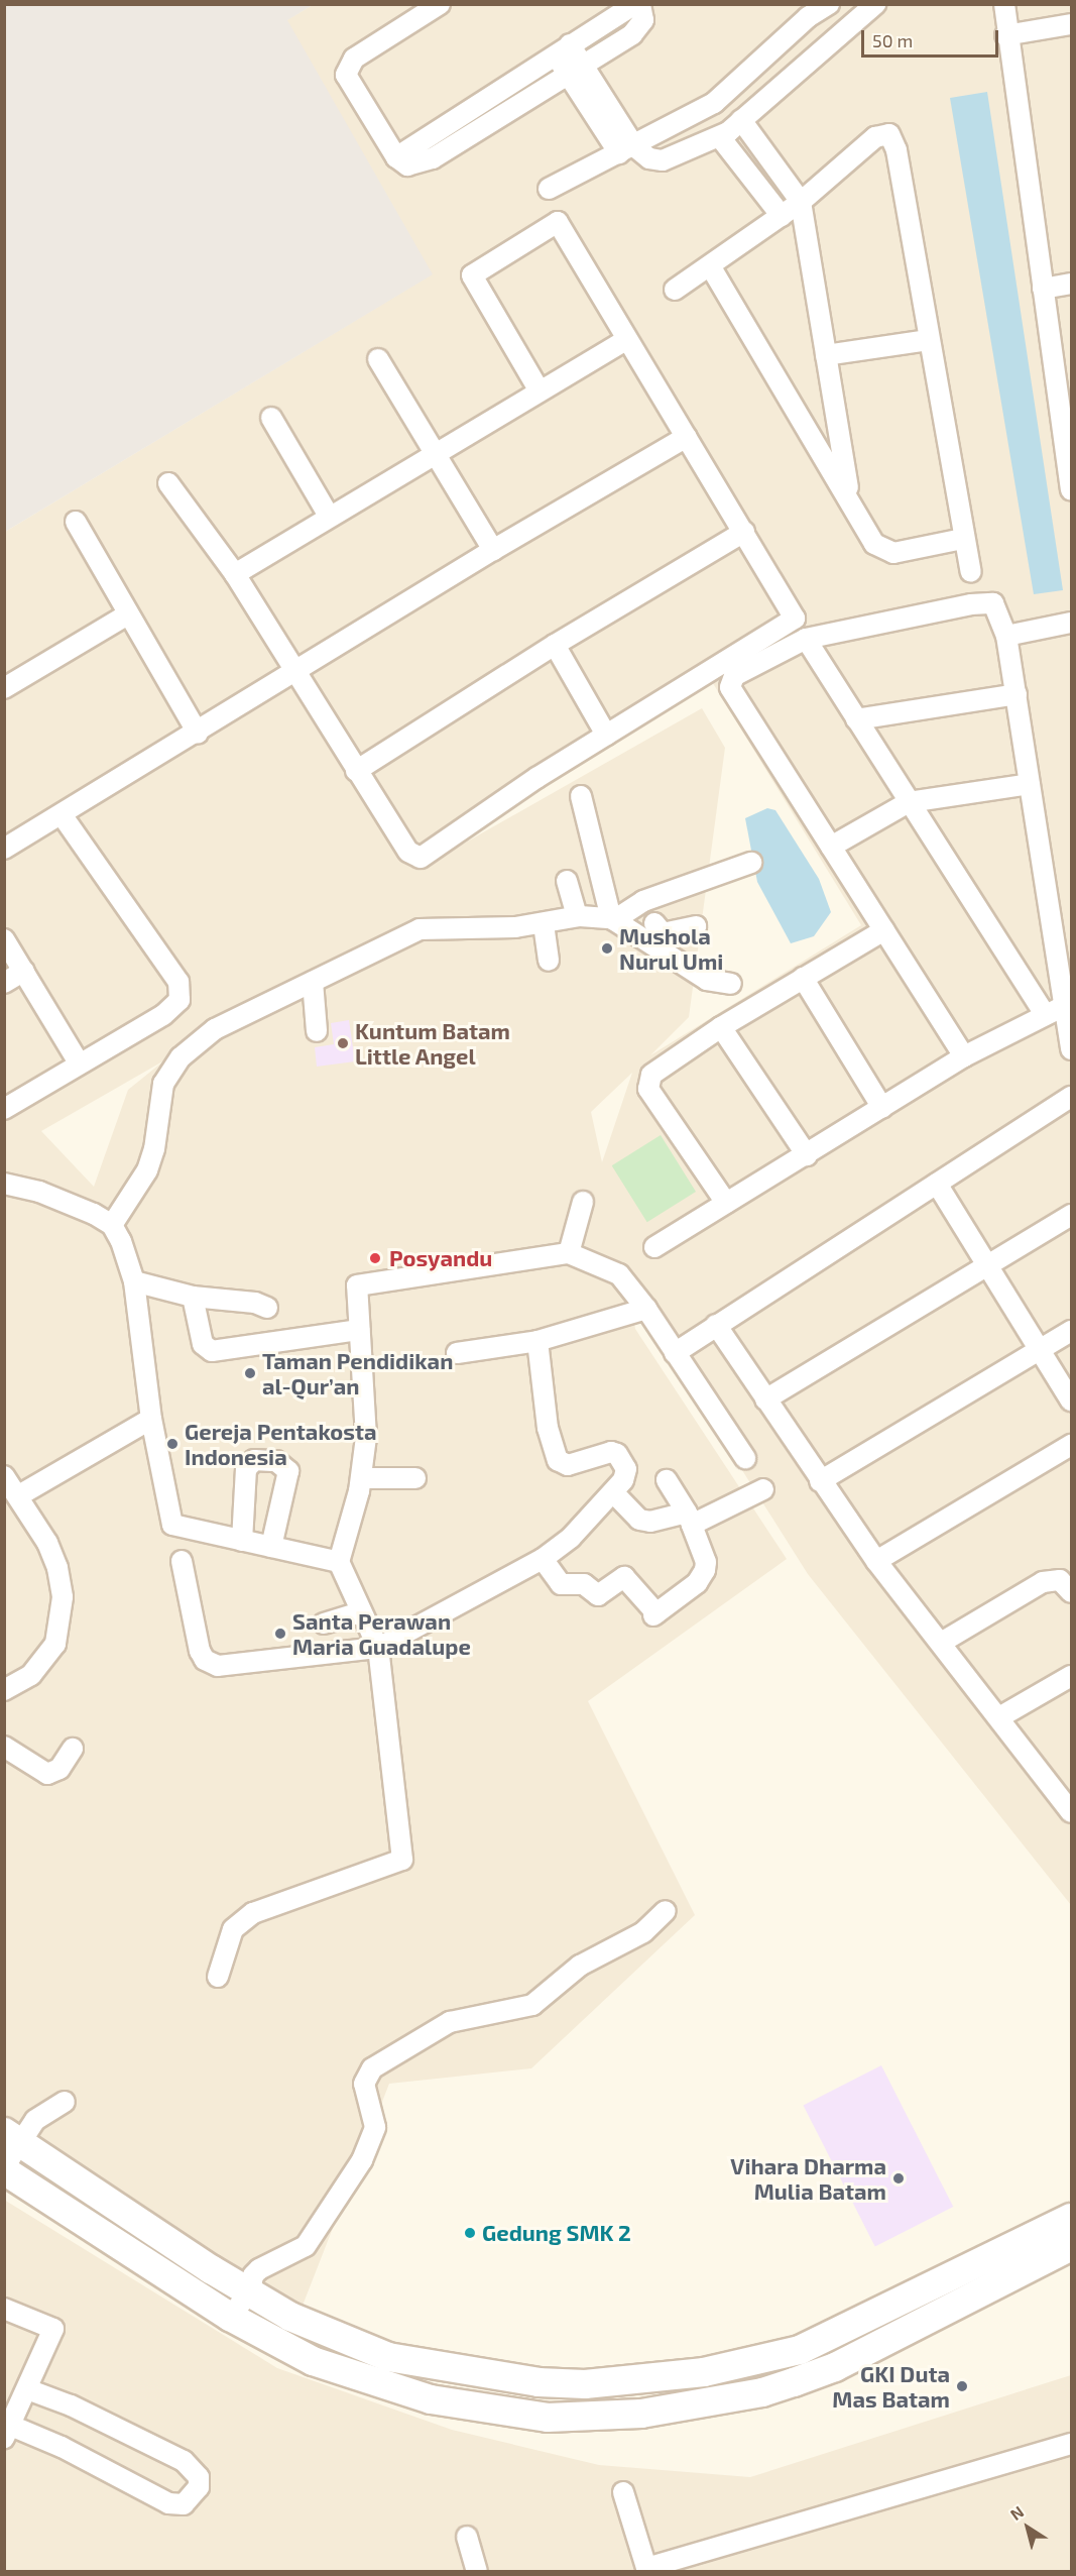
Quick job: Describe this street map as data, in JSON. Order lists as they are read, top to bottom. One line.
{"places":["Mushola Nurul Umi","Kuntum Batam Little Angel","Posyandu","Taman Pendidikan al-Qur’an","Gereja Pentakosta Indonesia","Santa Perawan Maria Guadalupe","Vihara Dharma Mulia Batam","Gedung SMK 2","GKI Duta Mas Batam"],"scale_bar":"50 m","north":"top left"}
